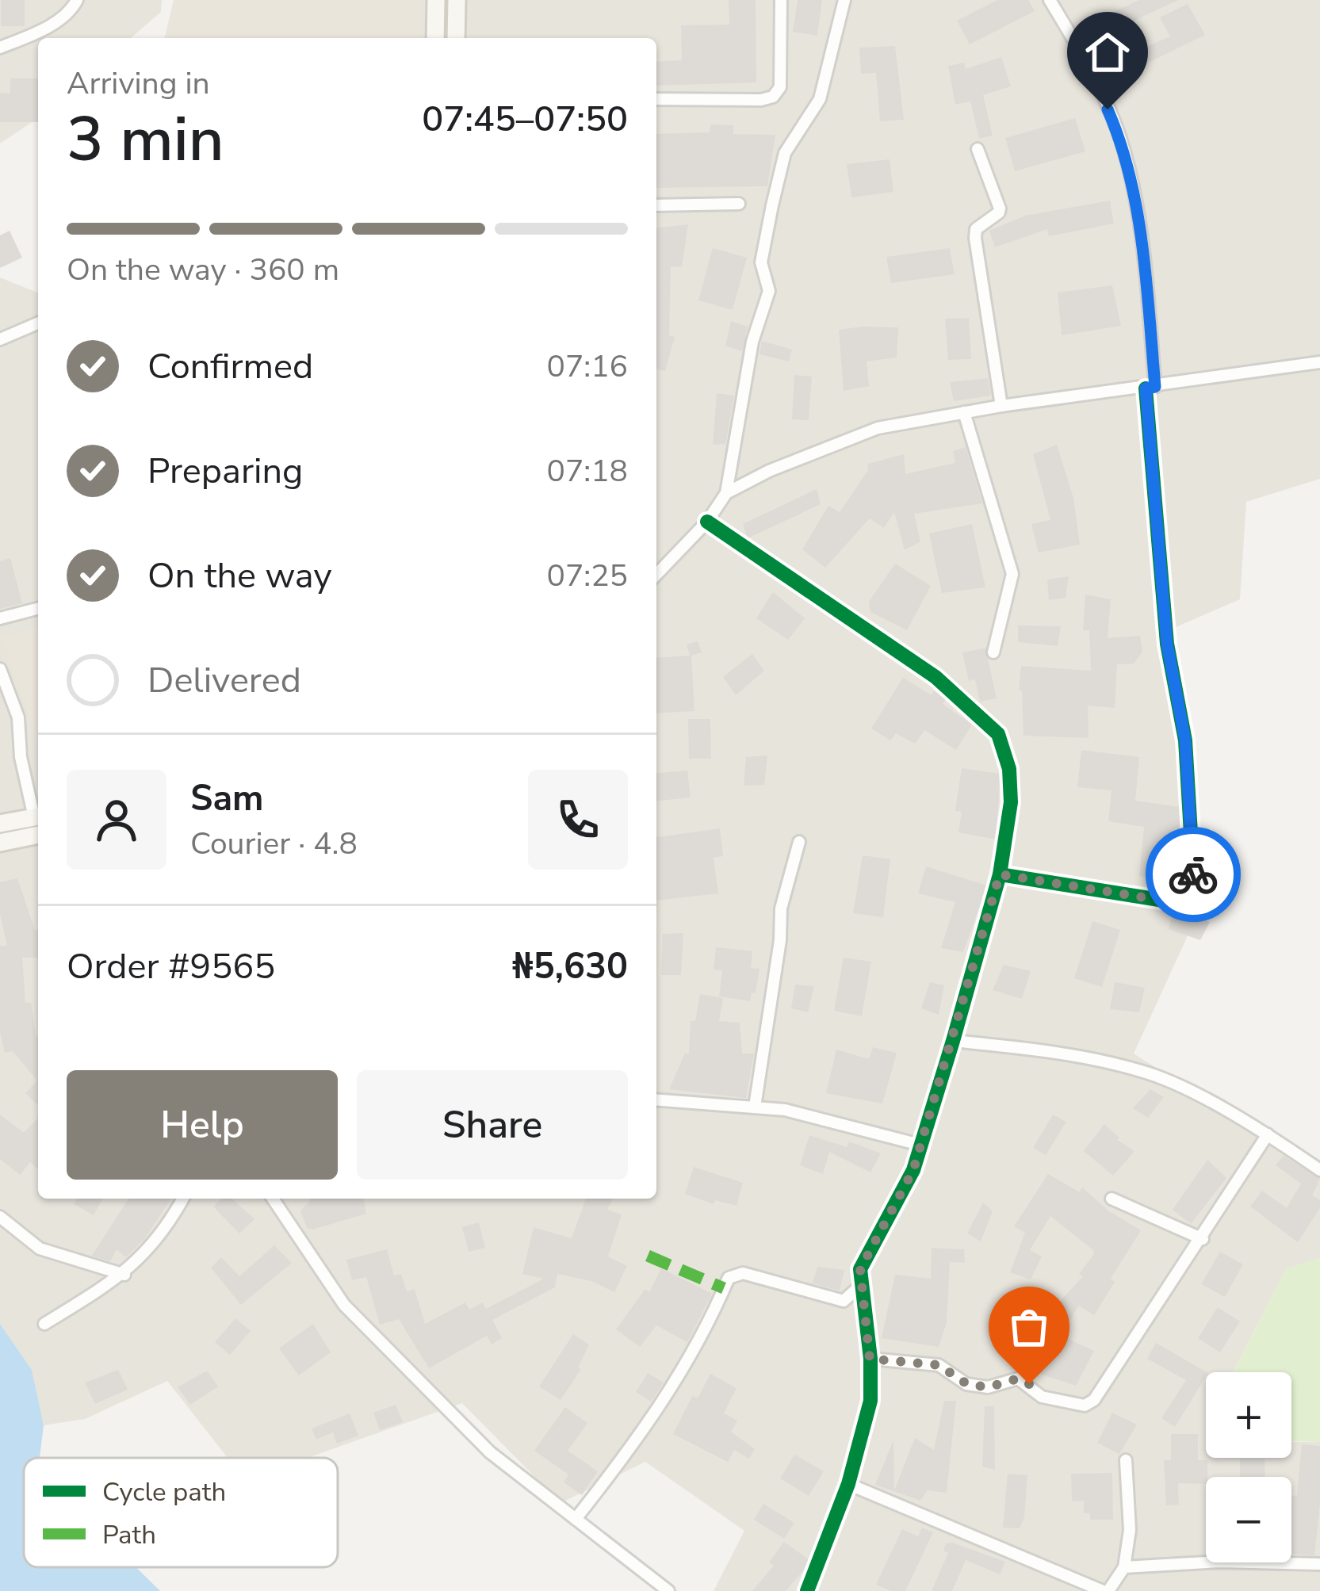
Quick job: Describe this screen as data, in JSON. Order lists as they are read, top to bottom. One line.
{"legend":["Cycle path","Path"],"page":{"heading":["3 min","Arriving in","07:45–07:50"],"panel":["Sam","Courier · 4.8","Order #9565","₦5,630"],"bar":"On the way · 360 m","list":[["Confirmed","07:16"],["Preparing","07:18"],["On the way","07:25"],"Delivered"],"buttons":["Help","Share"],"map_buttons":["+","−"]}}
